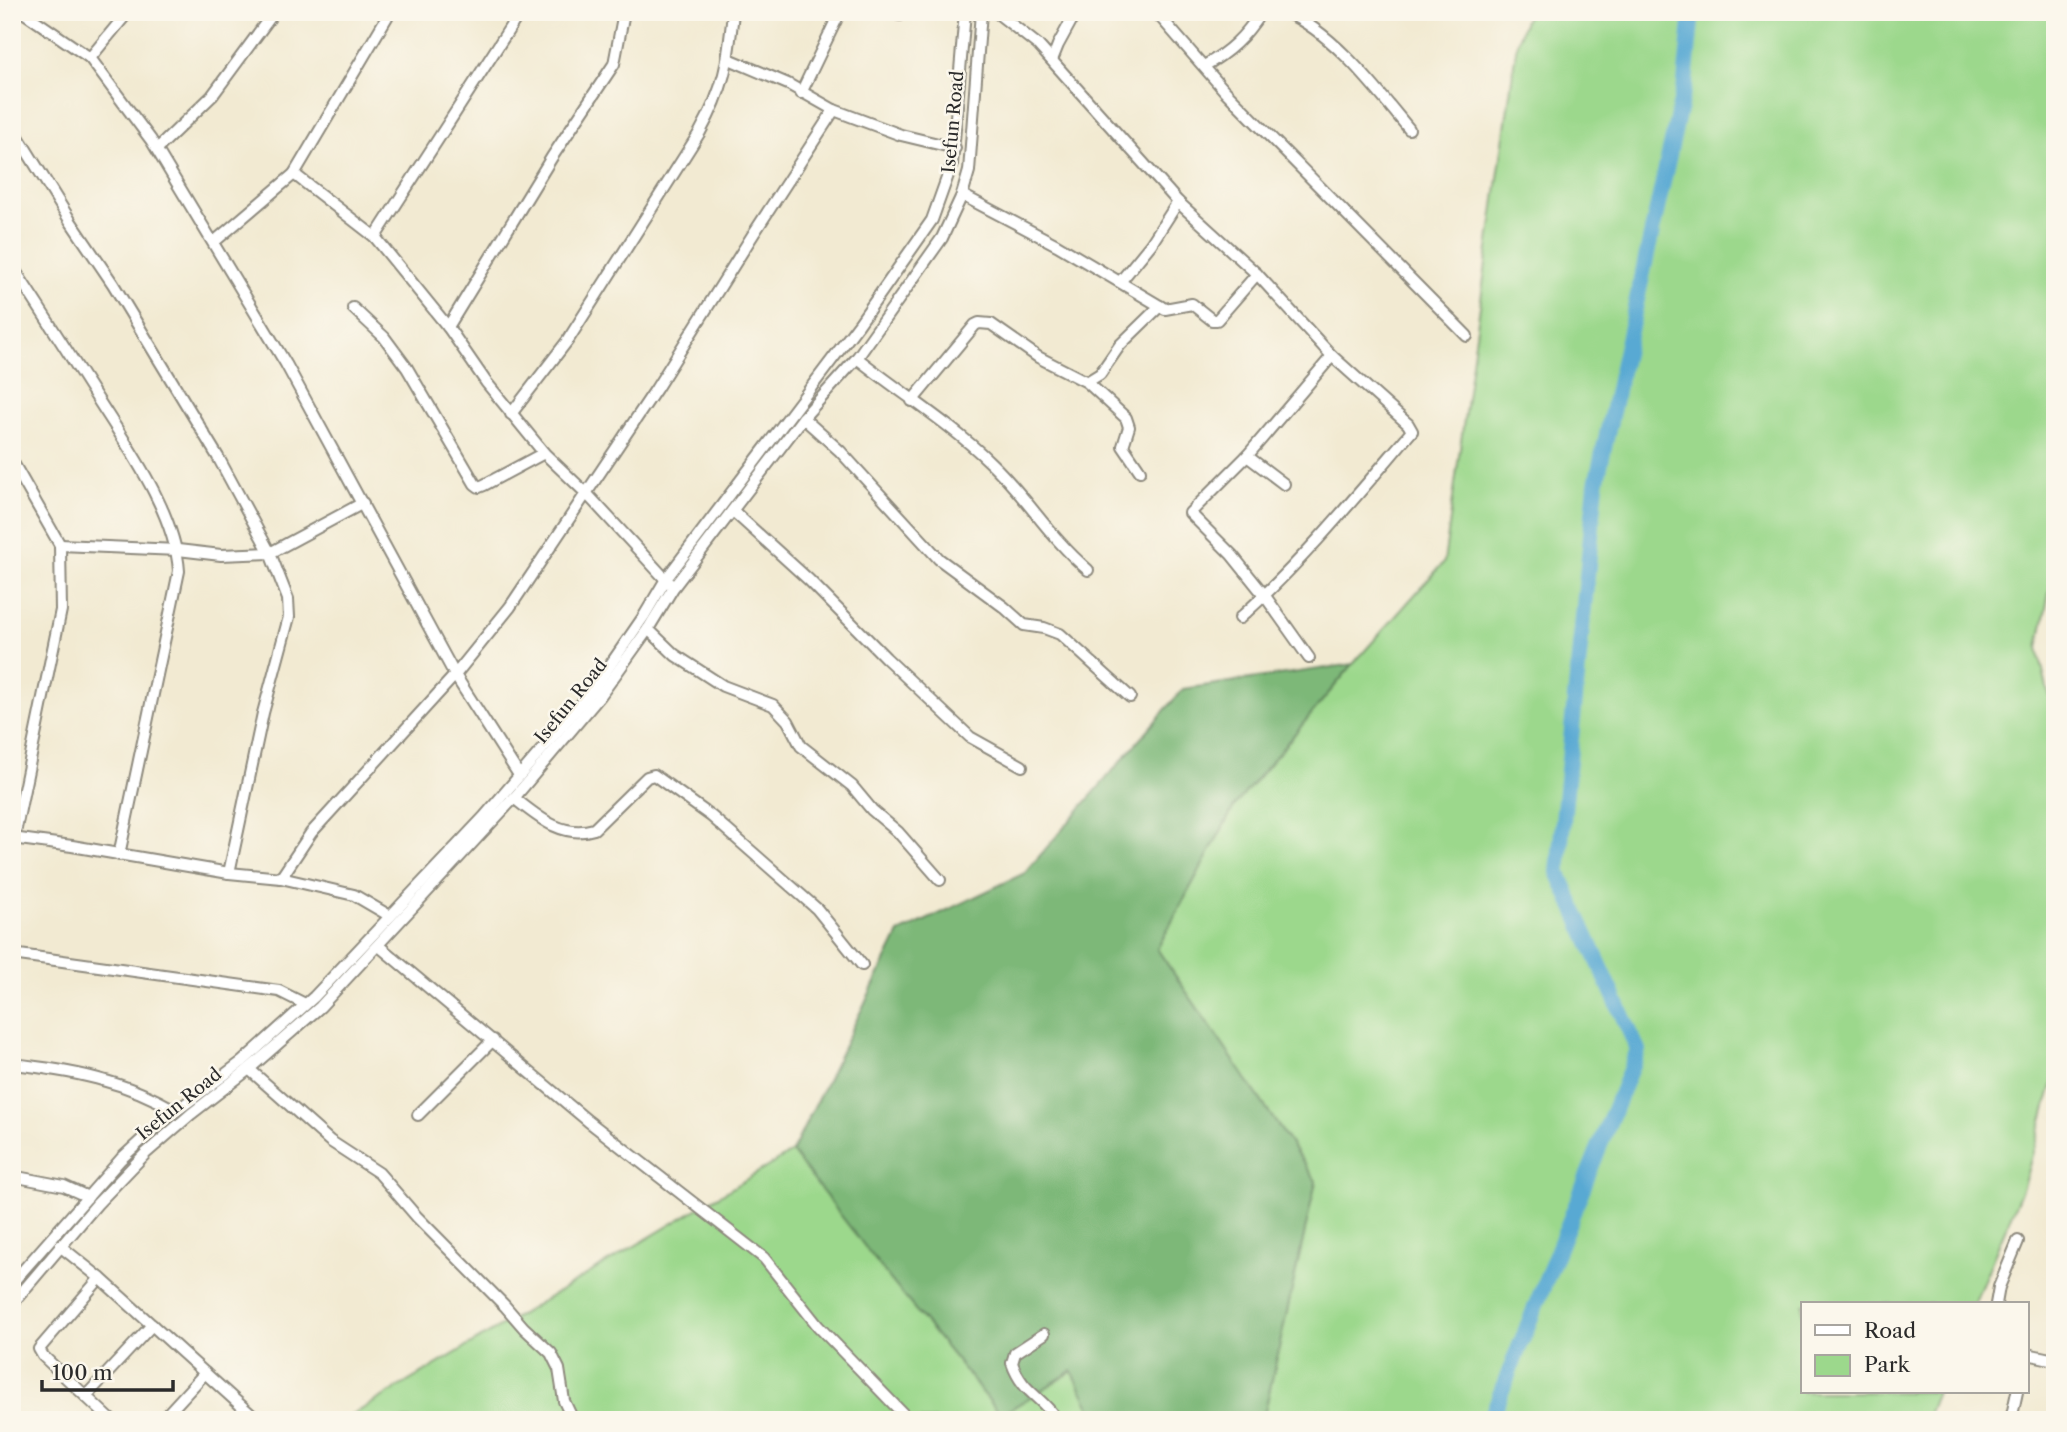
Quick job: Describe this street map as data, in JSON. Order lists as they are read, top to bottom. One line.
{"streets":{"street":["Isefun Road"]},"legend":["Road","Park"],"scale_bar":"100 m"}
